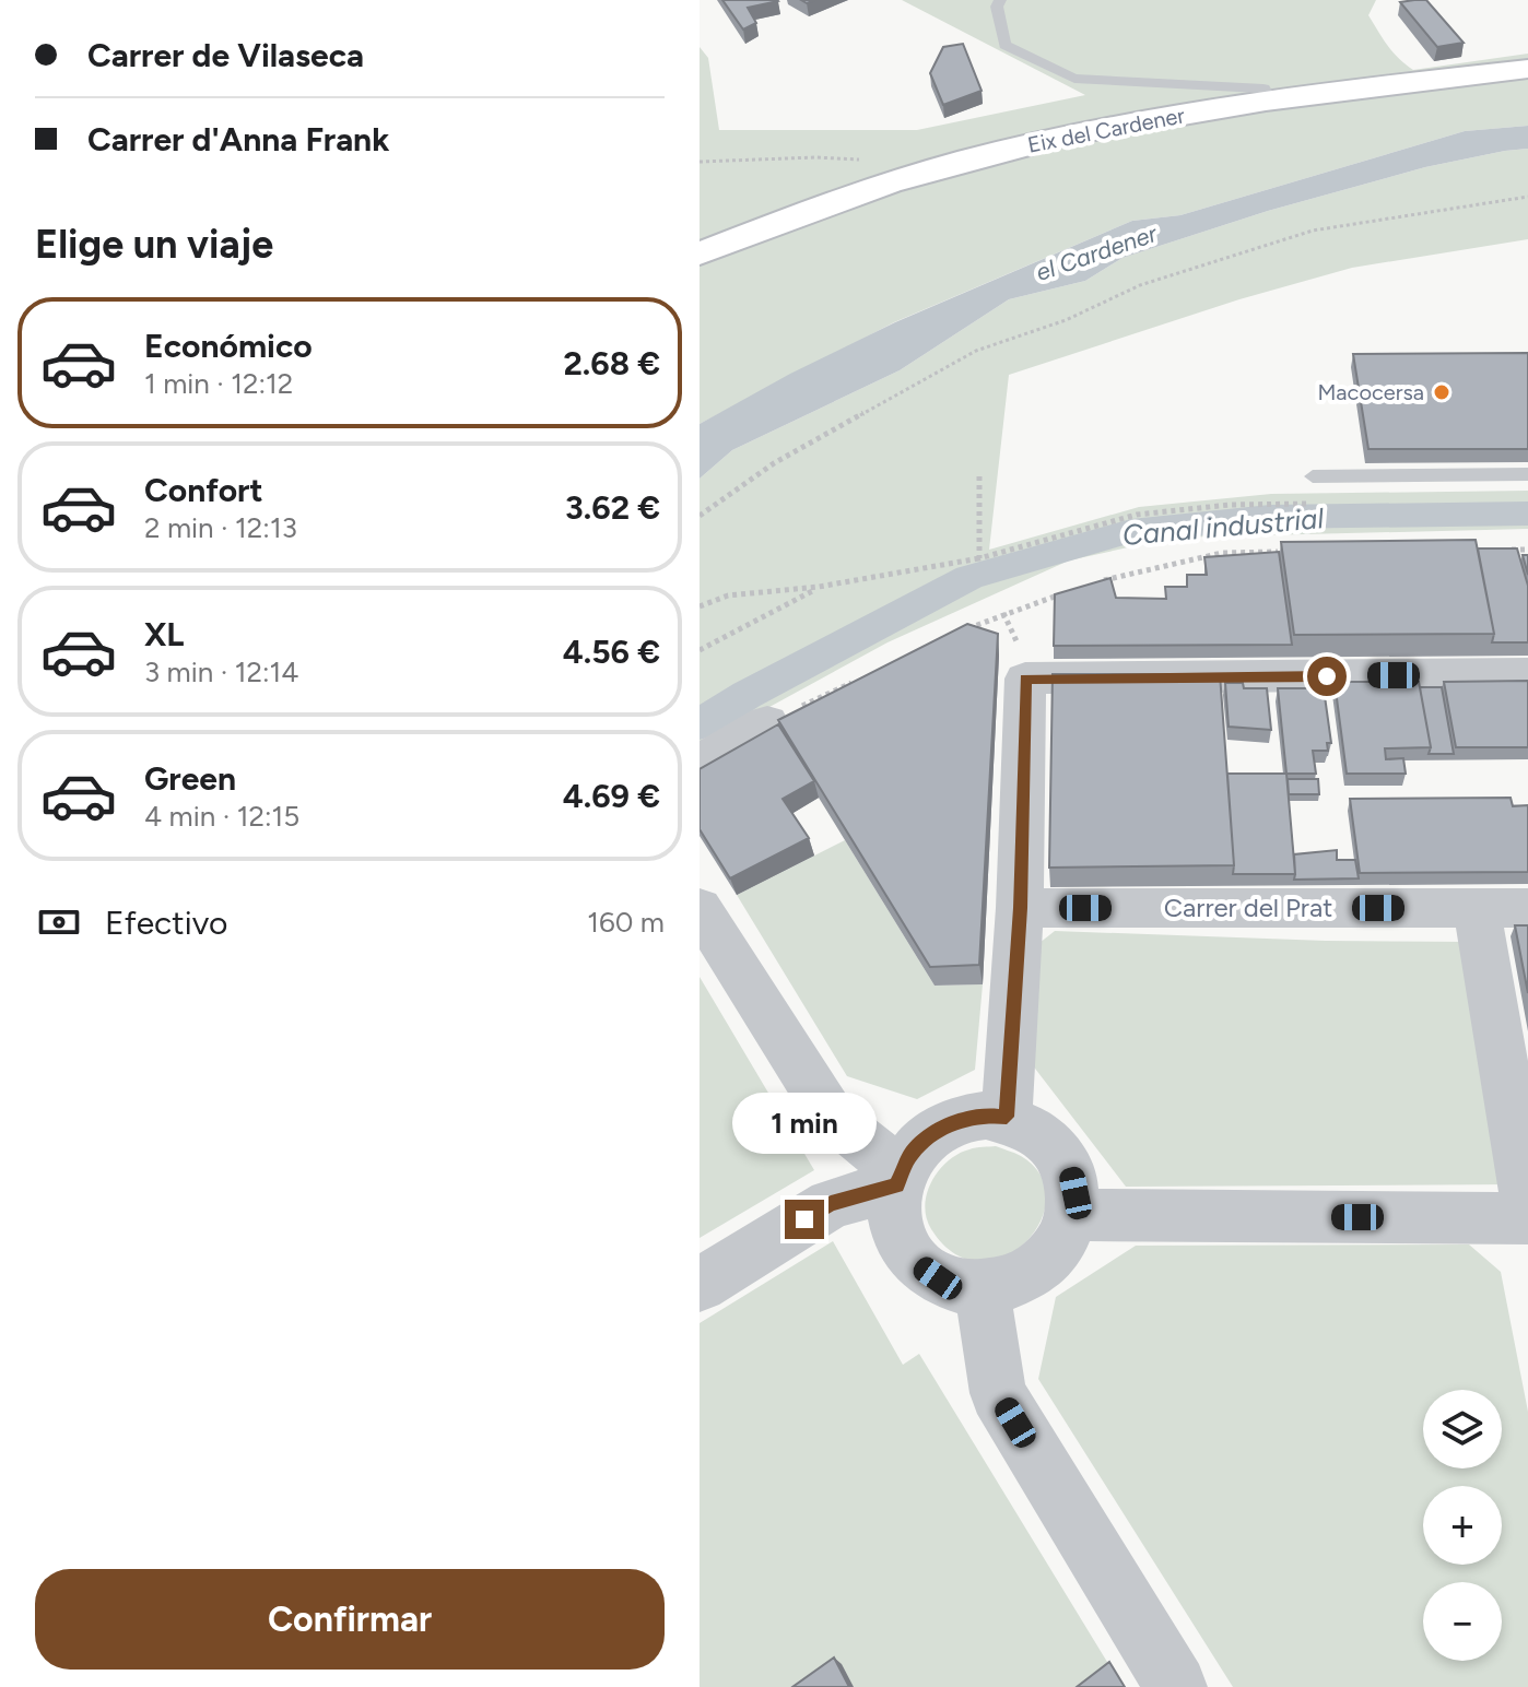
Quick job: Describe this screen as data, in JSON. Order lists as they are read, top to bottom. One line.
{"streets":{"main road":["Eix del Cardener"],"street":["Carrer del Prat"]},"water":["el Cardener","Canal industrial"],"places":["Macocersa"],"page":{"banner":["Carrer de Vilaseca","Carrer d'Anna Frank"],"heading":"Elige un viaje","list":[{"name":"Económico","note":"1 min · 12:12","value":"2.68 €"},{"name":"Confort","note":"2 min · 12:13","value":"3.62 €"},{"name":"XL","note":"3 min · 12:14","value":"4.56 €"},{"name":"Green","note":"4 min · 12:15","value":"4.69 €"}],"pay":["Efectivo","160 m"],"bubble":"1 min","map_buttons":["+","−"],"buttons":"Confirmar"}}
